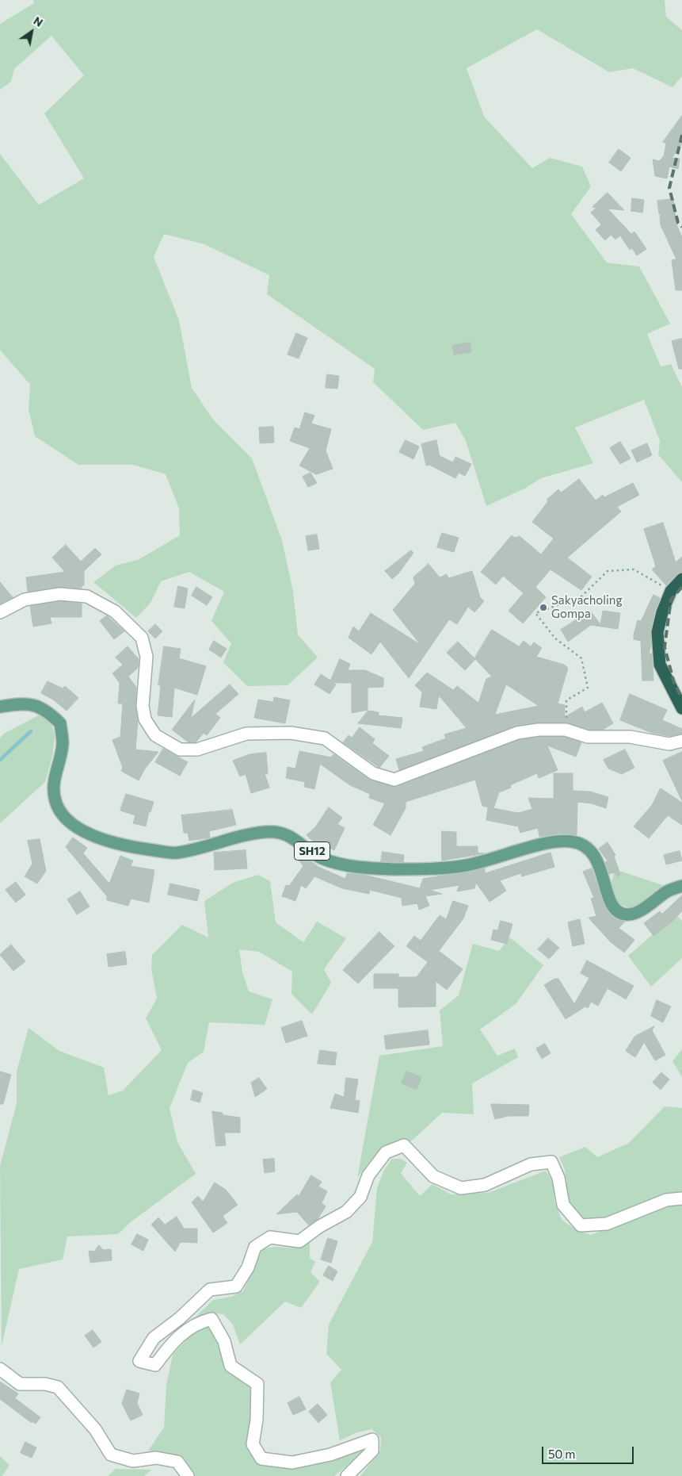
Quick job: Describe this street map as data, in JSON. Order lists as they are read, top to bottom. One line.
{"streets":{"main road":["SH12"]},"places":["Sakyacholing Gompa"],"scale_bar":"50 m","north":"top right"}
